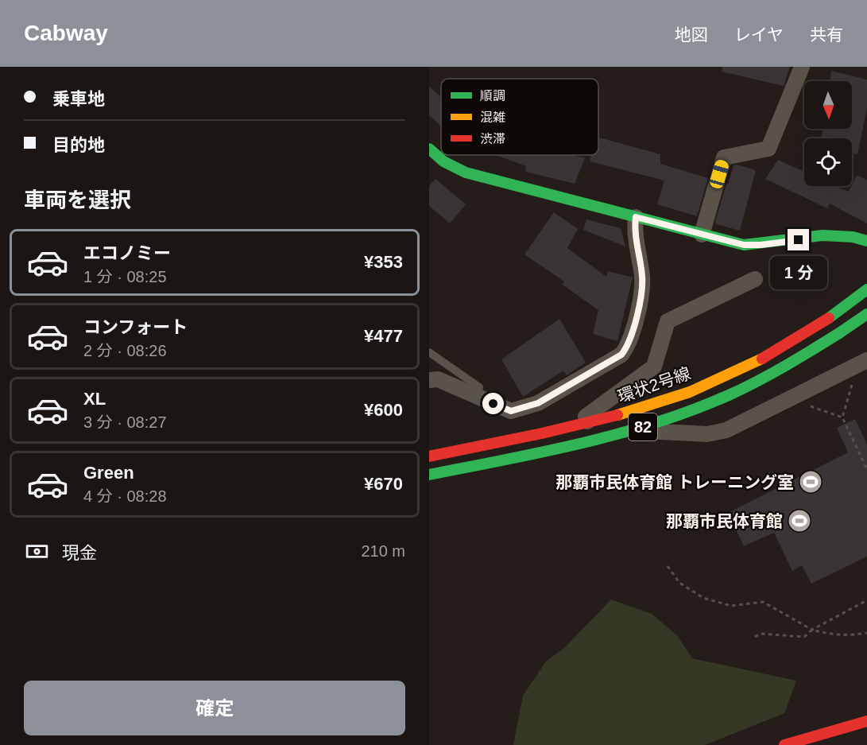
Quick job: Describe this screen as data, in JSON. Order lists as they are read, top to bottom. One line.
{"streets":{"main road":["環状2号線","82"]},"places":{"sports":["那覇市民体育館 トレーニング室","那覇市民体育館"]},"legend":["順調","混雑","渋滞"],"north":"bottom","page":{"header":"Cabway","nav":["地図","レイヤ","共有"],"banner":["乗車地","目的地"],"heading":"車両を選択","list":[{"name":"エコノミー","note":"1 分 · 08:25","value":"¥353"},{"name":"コンフォート","note":"2 分 · 08:26","value":"¥477"},{"name":"XL","note":"3 分 · 08:27","value":"¥600"},{"name":"Green","note":"4 分 · 08:28","value":"¥670"}],"bubble":"1 分","pay":["現金","210 m"],"buttons":"確定"}}
